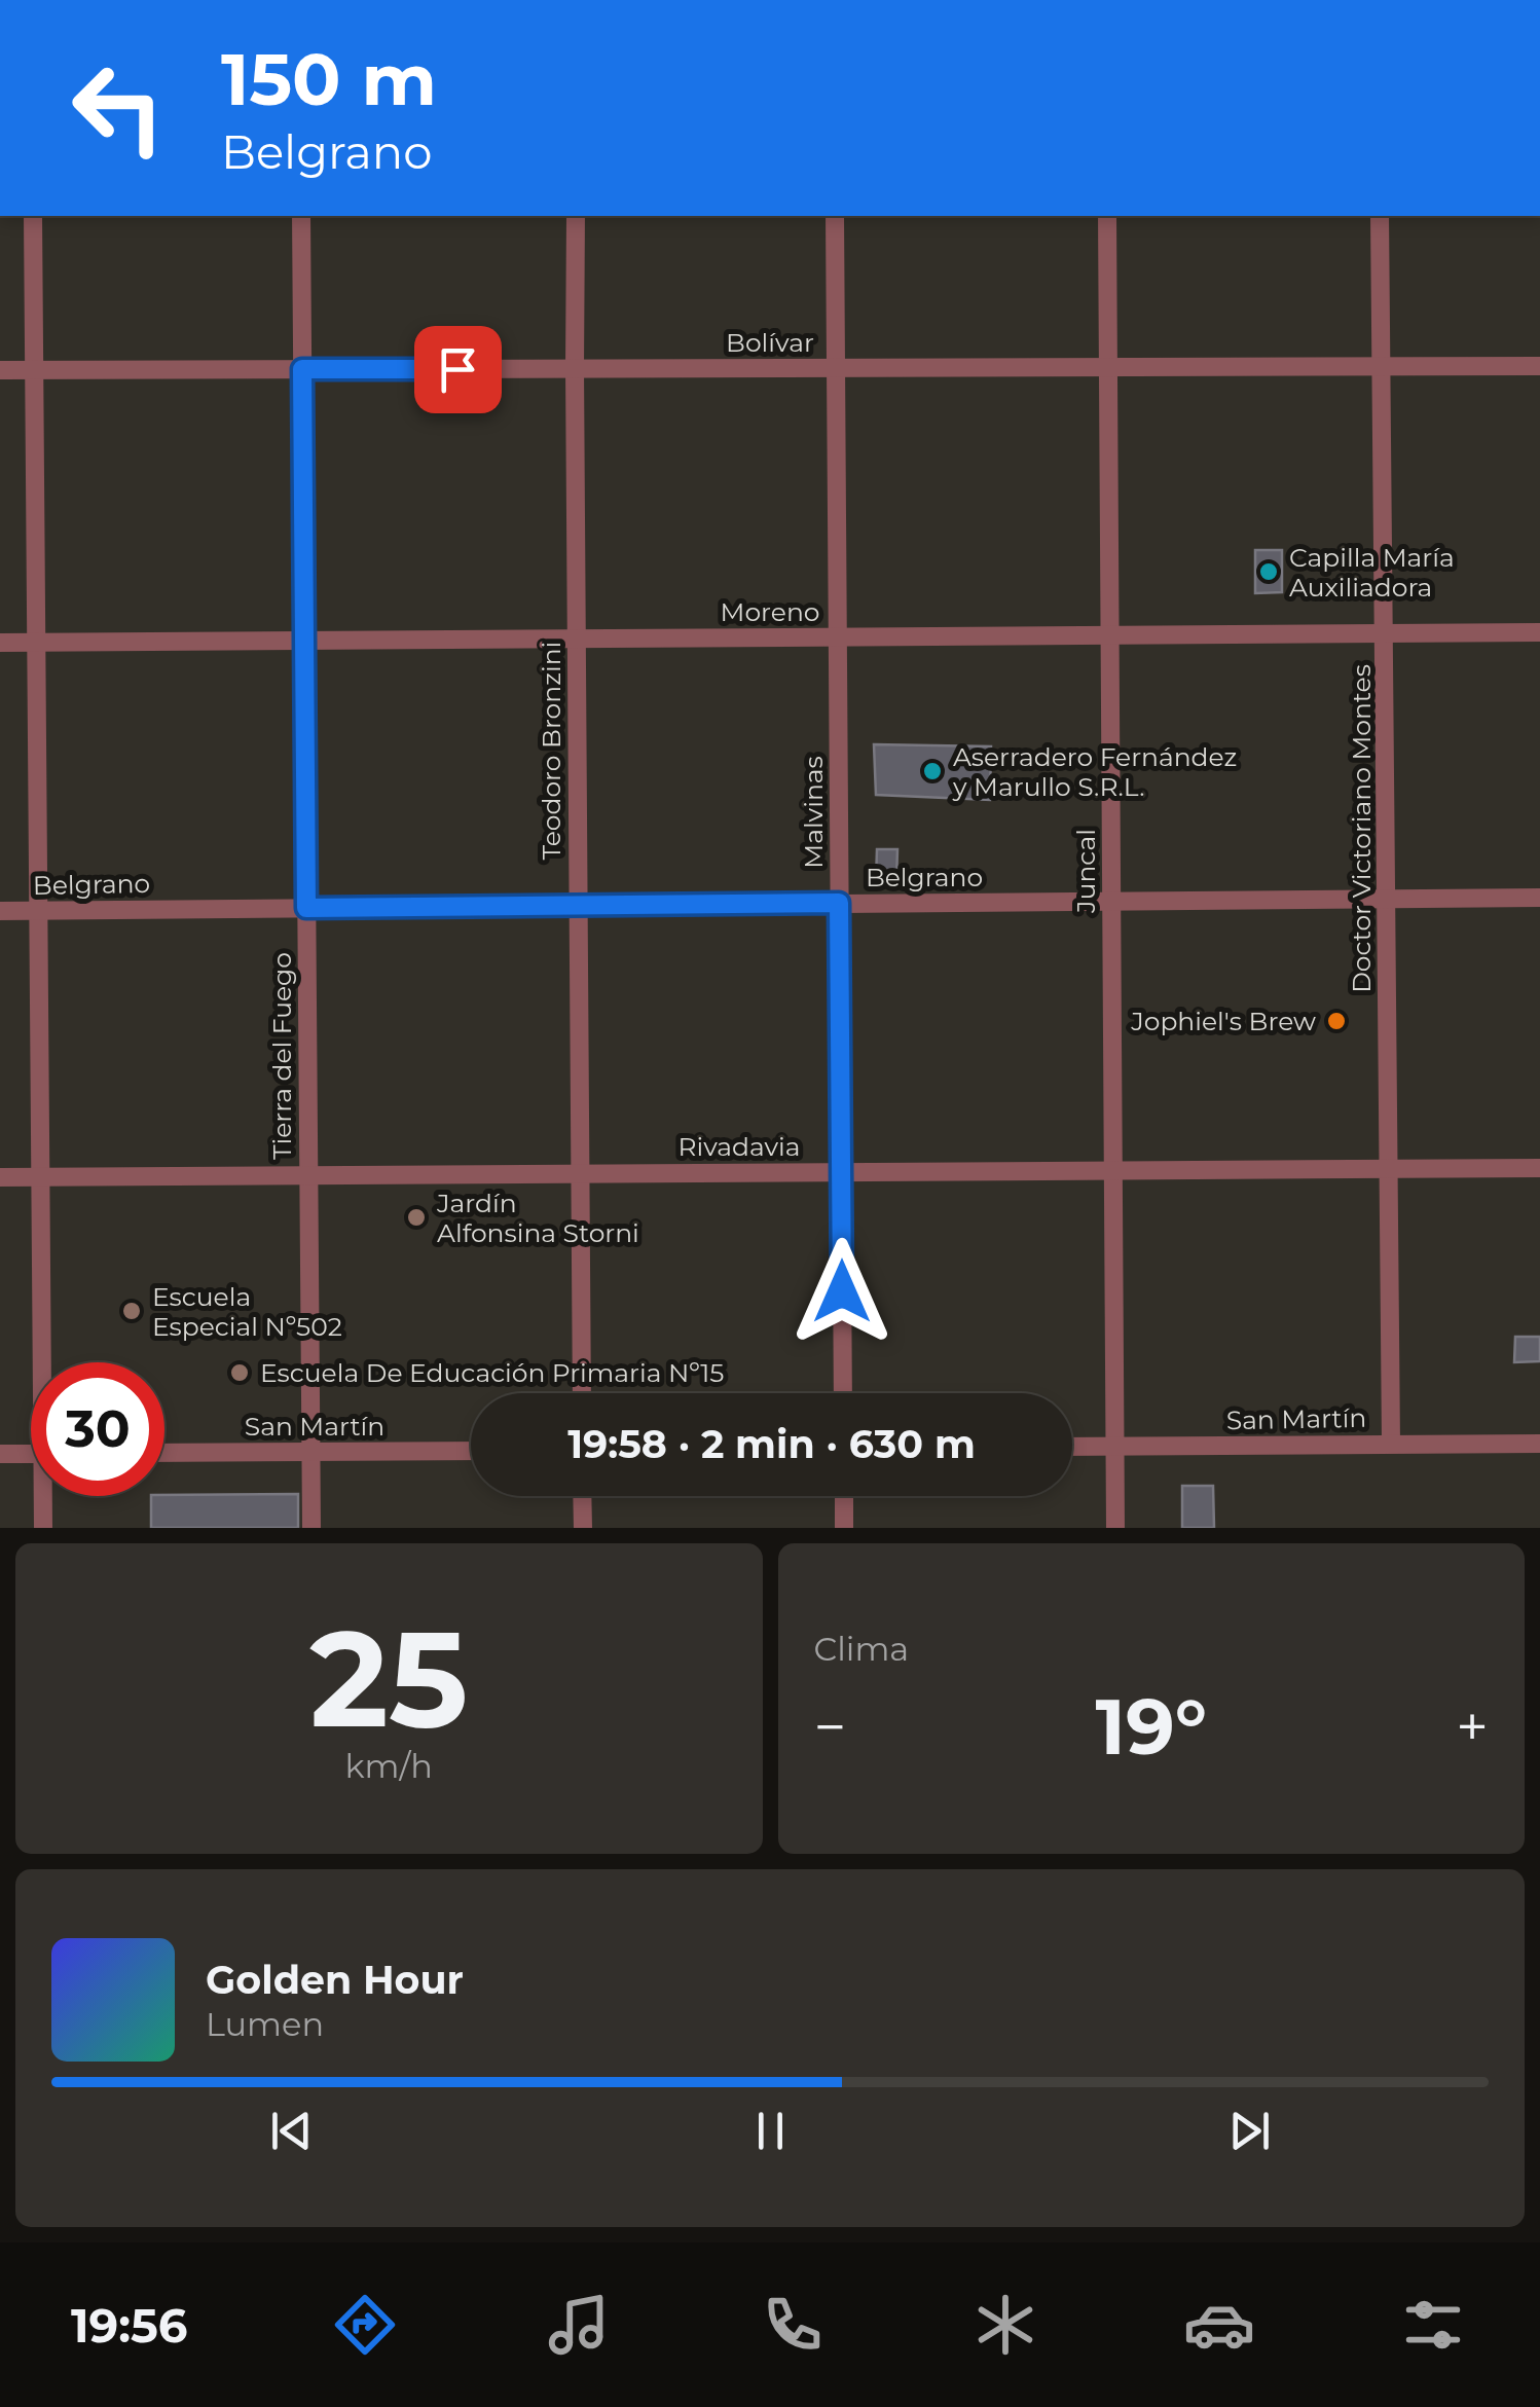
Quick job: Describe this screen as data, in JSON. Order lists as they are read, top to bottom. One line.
{"streets":{"street":["Bolívar","Moreno","Teodoro Bronzini","Malvinas","Doctor Victoriano Montes","Juncal","Belgrano","Tierra del Fuego","Rivadavia","San Martín"]},"crossings":[["Bolívar","Teodoro Bronzini"],["Bolívar","Malvinas"],["Bolívar","Doctor Victoriano Montes"],["Bolívar","Juncal"],["Bolívar","Tierra del Fuego"],["Moreno","Teodoro Bronzini"],["Moreno","Malvinas"],["Moreno","Doctor Victoriano Montes"],["Moreno","Juncal"],["Moreno","Tierra del Fuego"],["Teodoro Bronzini","Belgrano"],["Teodoro Bronzini","Rivadavia"],["Malvinas","Belgrano"],["Malvinas","Rivadavia"],["Doctor Victoriano Montes","Belgrano"],["Doctor Victoriano Montes","Rivadavia"],["Doctor Victoriano Montes","San Martín"],["Juncal","Belgrano"],["Juncal","Rivadavia"],["Juncal","San Martín"],["Belgrano","Tierra del Fuego"],["Tierra del Fuego","Rivadavia"],["Tierra del Fuego","San Martín"]],"places":["Capilla María Auxiliadora","Aserradero Fernández y Marullo S.R.L.","Jophiel's Brew","Jardín Alfonsina Storni","Escuela Especial Nº502","Escuela De Educación Primaria Nº15"],"page":{"turn":["150 m","Belgrano"],"limit":"30","trip":"19:58 · 2 min · 630 m","tile":[["25","km/h"],"Clima"],"heat":["−","19°","+"],"song":["Golden Hour","Lumen"],"tabs":"19:56"}}
